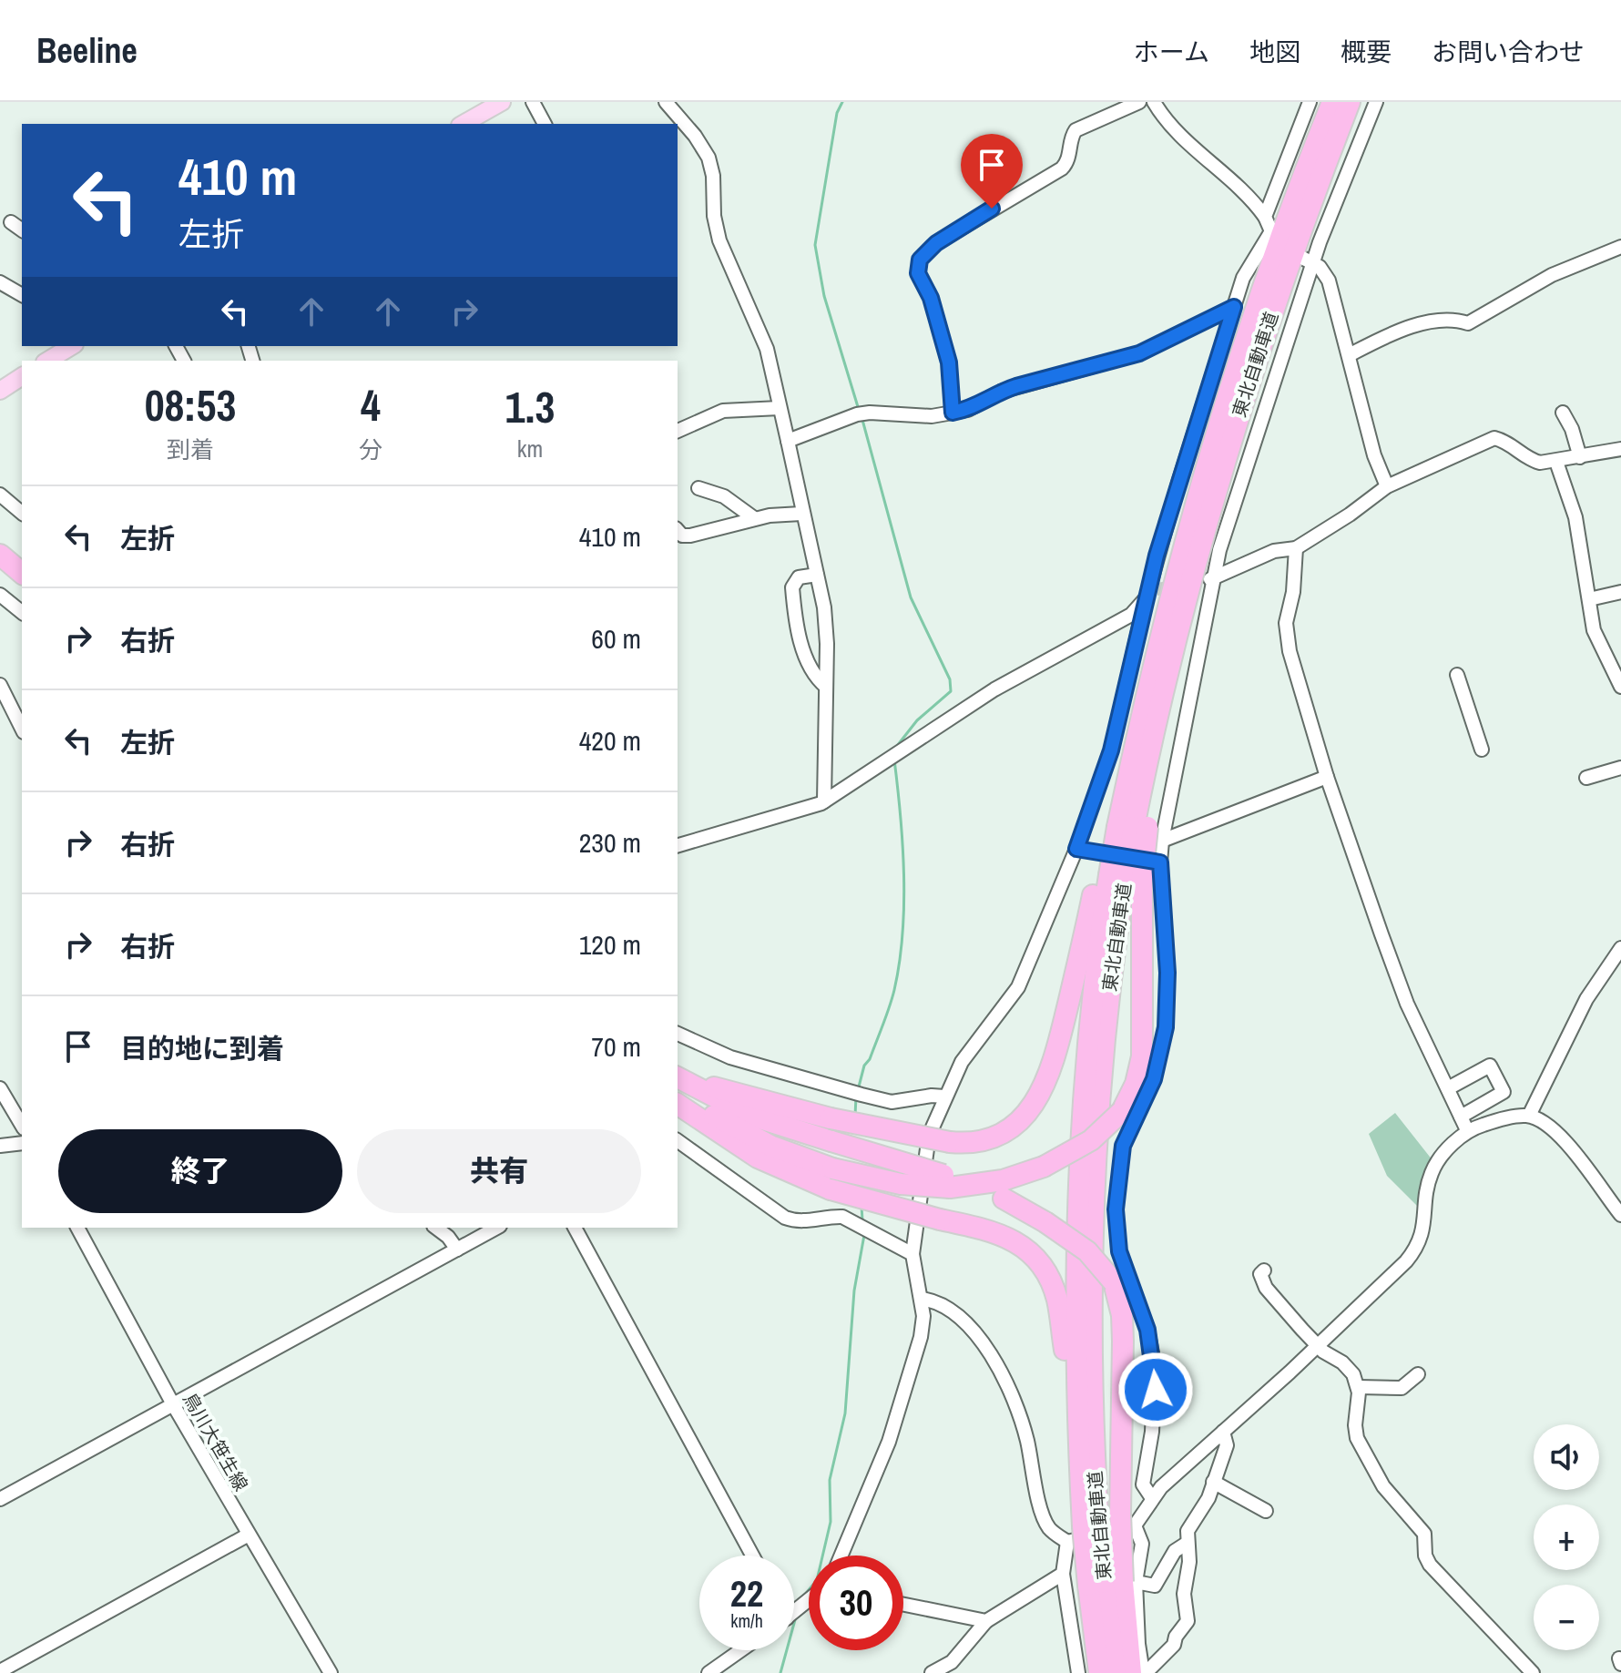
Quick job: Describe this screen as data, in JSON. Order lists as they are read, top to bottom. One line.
{"streets":{"highway":["東北自動車道"],"street":["鳥川大笹生線"]},"page":{"header":"Beeline","nav":["ホーム","地図","概要","お問い合わせ"],"turn":["410 m","左折"],"eta":["08:53","到着","4","分","1.3","km"],"list":[{"name":"左折","value":"410 m"},{"name":"右折","value":"60 m"},{"name":"左折","value":"420 m"},{"name":"右折","value":"230 m"},{"name":"右折","value":"120 m"},{"name":"目的地に到着","value":"70 m"}],"buttons":["終了","共有"],"map_buttons":["+","−"],"speed":"22 km/h","limit":"30"}}
